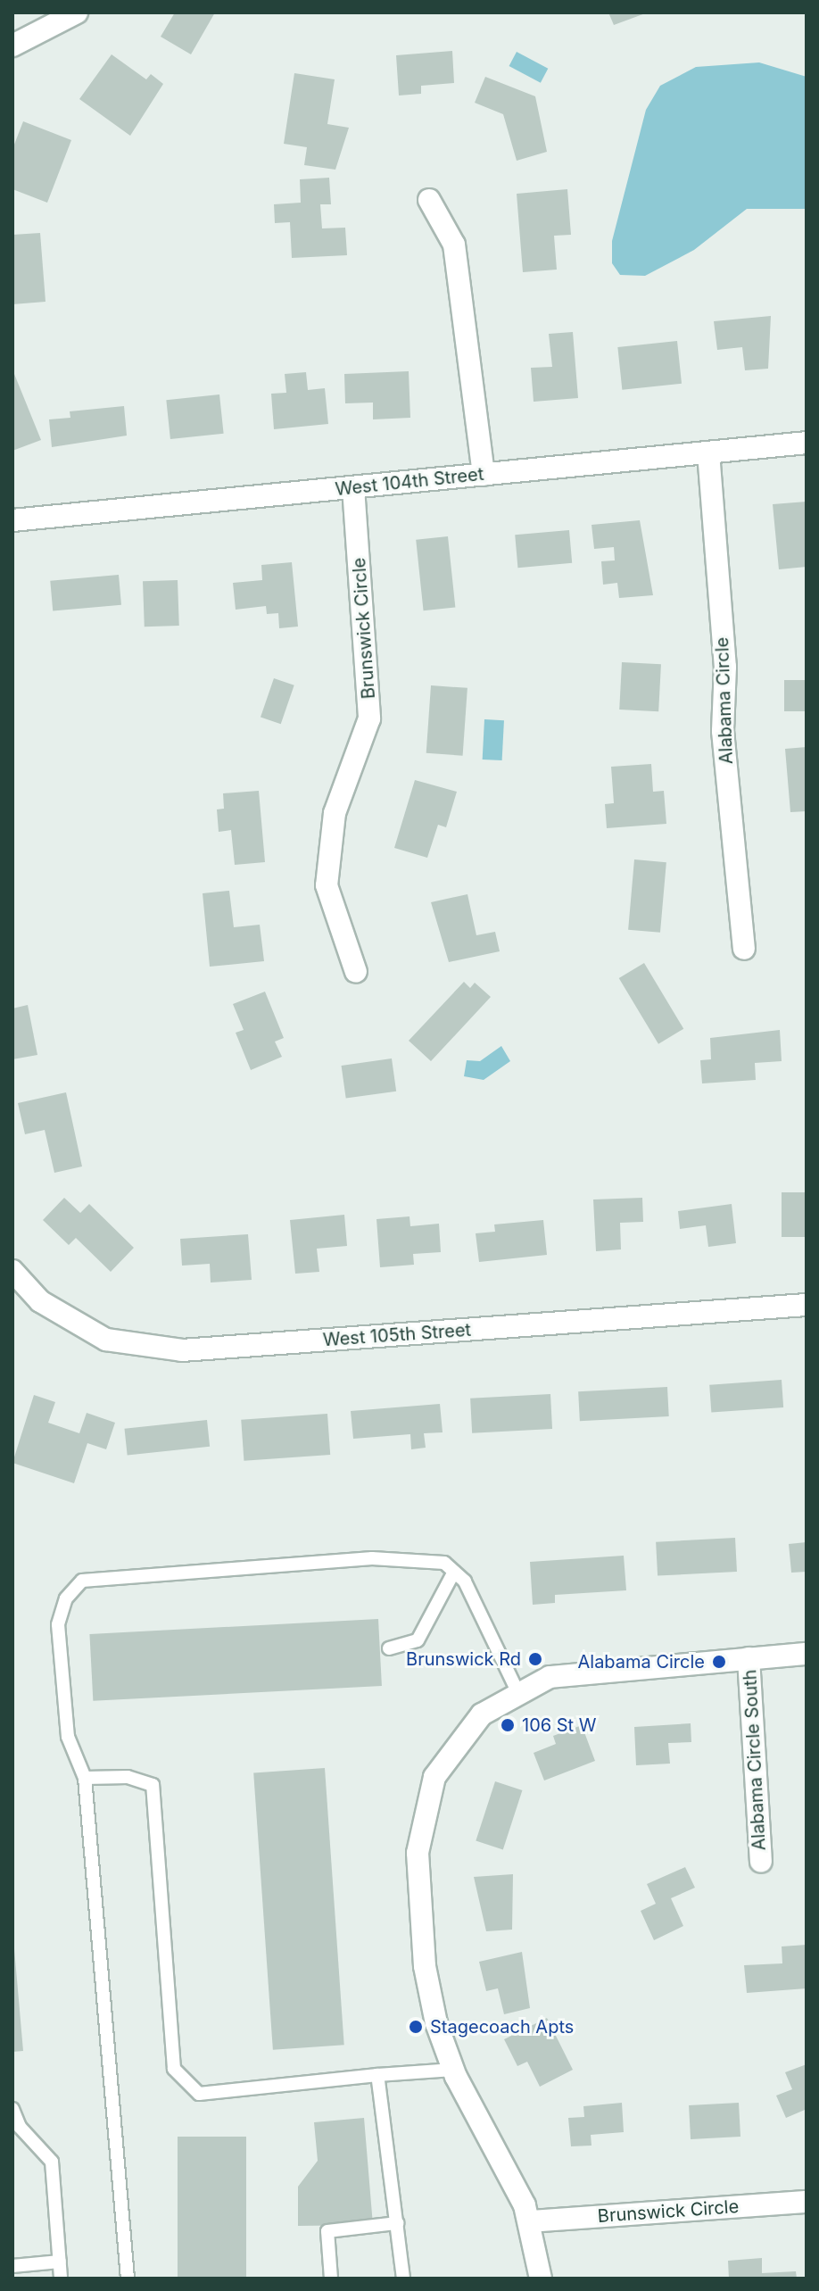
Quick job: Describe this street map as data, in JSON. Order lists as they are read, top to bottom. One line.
{"streets":{"street":["West 104th Street","Brunswick Circle","Alabama Circle","West 105th Street","Alabama Circle South"]},"crossings":[["West 104th Street","Brunswick Circle"],["West 104th Street","Alabama Circle"]],"places":["Brunswick Rd","Alabama Circle","106 St W","Stagecoach Apts"]}
